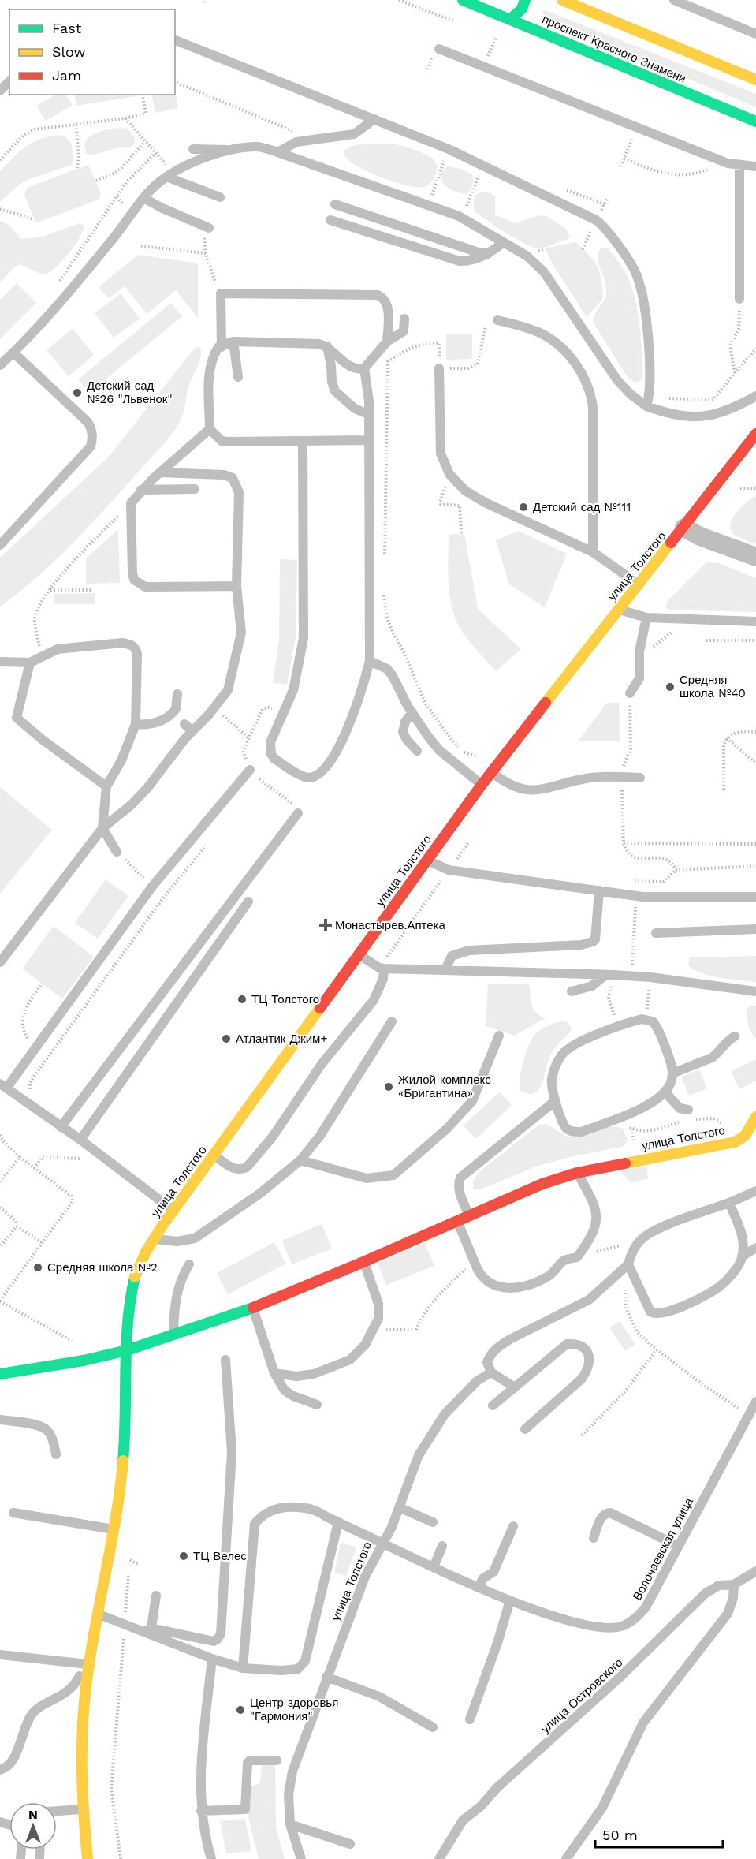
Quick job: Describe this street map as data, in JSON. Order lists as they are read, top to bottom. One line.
{"streets":{"main road":["проспект Красного Знамени","улица Толстого"],"lane":["Волочаевская улица","улица Островского"]},"crossings":[["улица Толстого","Волочаевская улица"]],"places":{"other":["Детский сад №26 \"Львенок\"","Детский сад №111","Средняя школа №40","ТЦ Толстого","Атлантик Джим+","Жилой комплекс «Бригантина»","Средняя школа №2","ТЦ Велес","Центр здоровья \"Гармония\""],"health":["Монастырев.Аптека"]},"legend":["Fast","Slow","Jam"],"scale_bar":"50 m","north":"top"}
